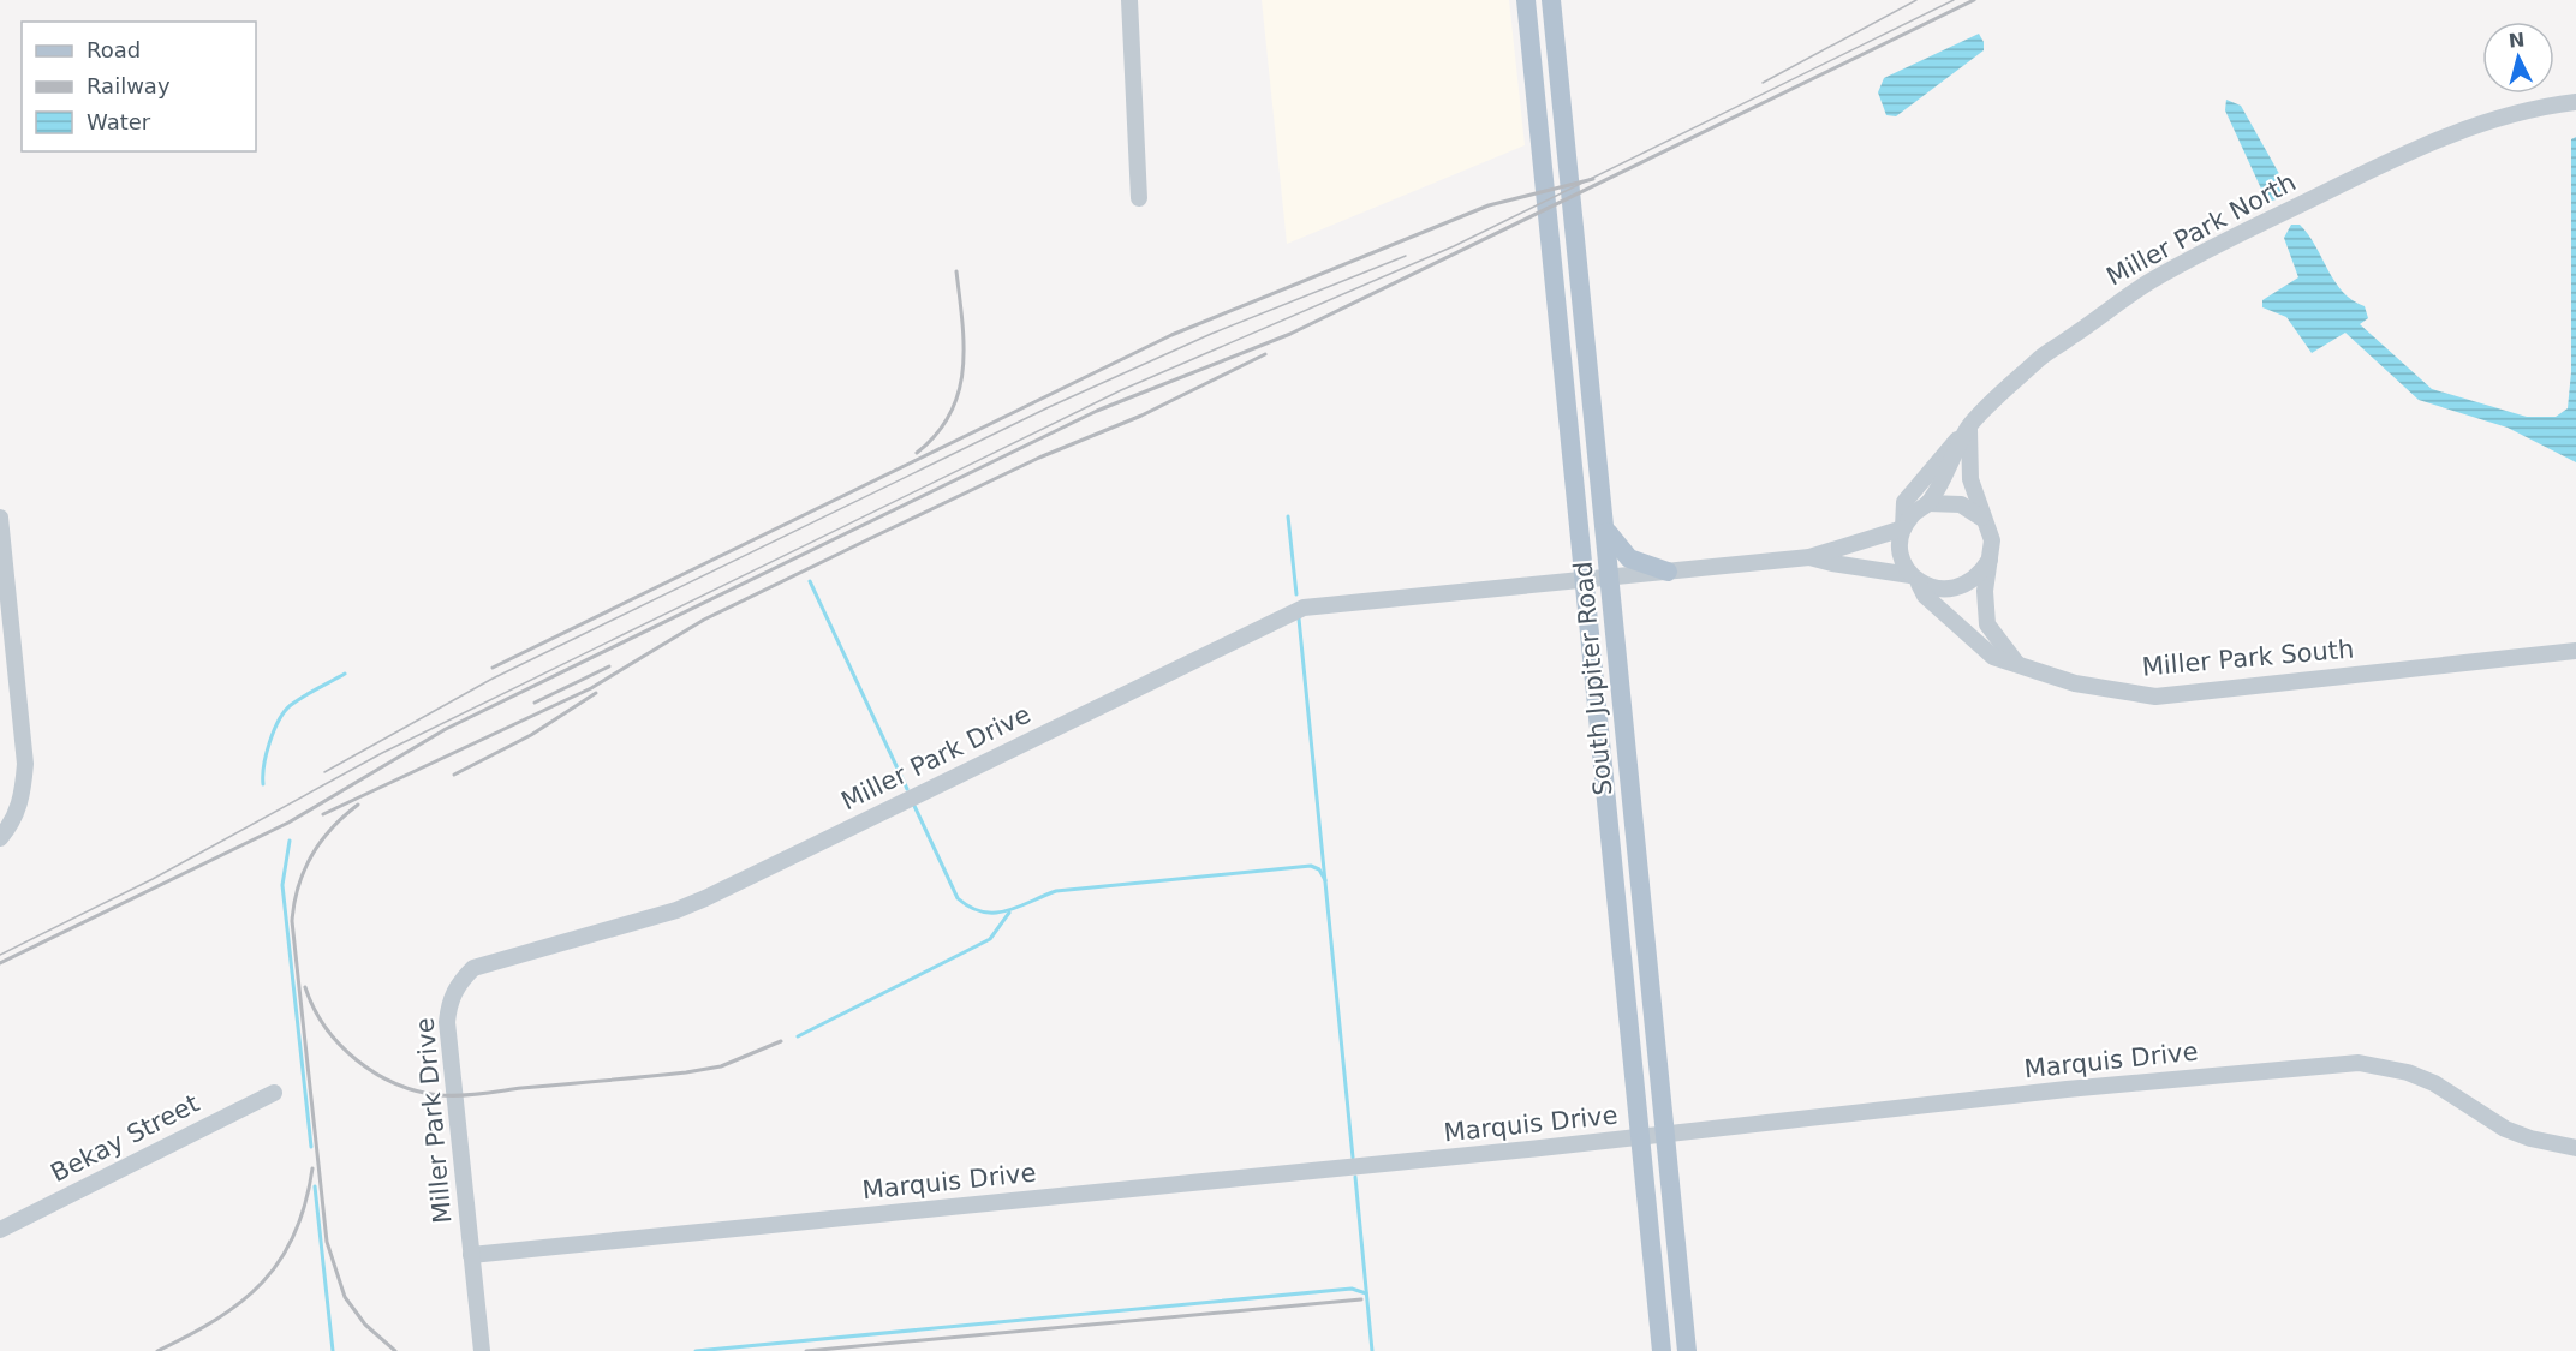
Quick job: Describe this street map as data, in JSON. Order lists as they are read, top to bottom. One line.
{"streets":{"main road":["South Jupiter Road"],"street":["Miller Park North","Miller Park South","Miller Park Drive","Marquis Drive","Bekay Street"]},"crossings":[["Miller Park North","Miller Park South"],["Miller Park North","Miller Park Drive"],["South Jupiter Road","Miller Park Drive"],["South Jupiter Road","Marquis Drive"],["Miller Park Drive","Marquis Drive"]],"legend":["Road","Railway","Water"],"north":"top"}
